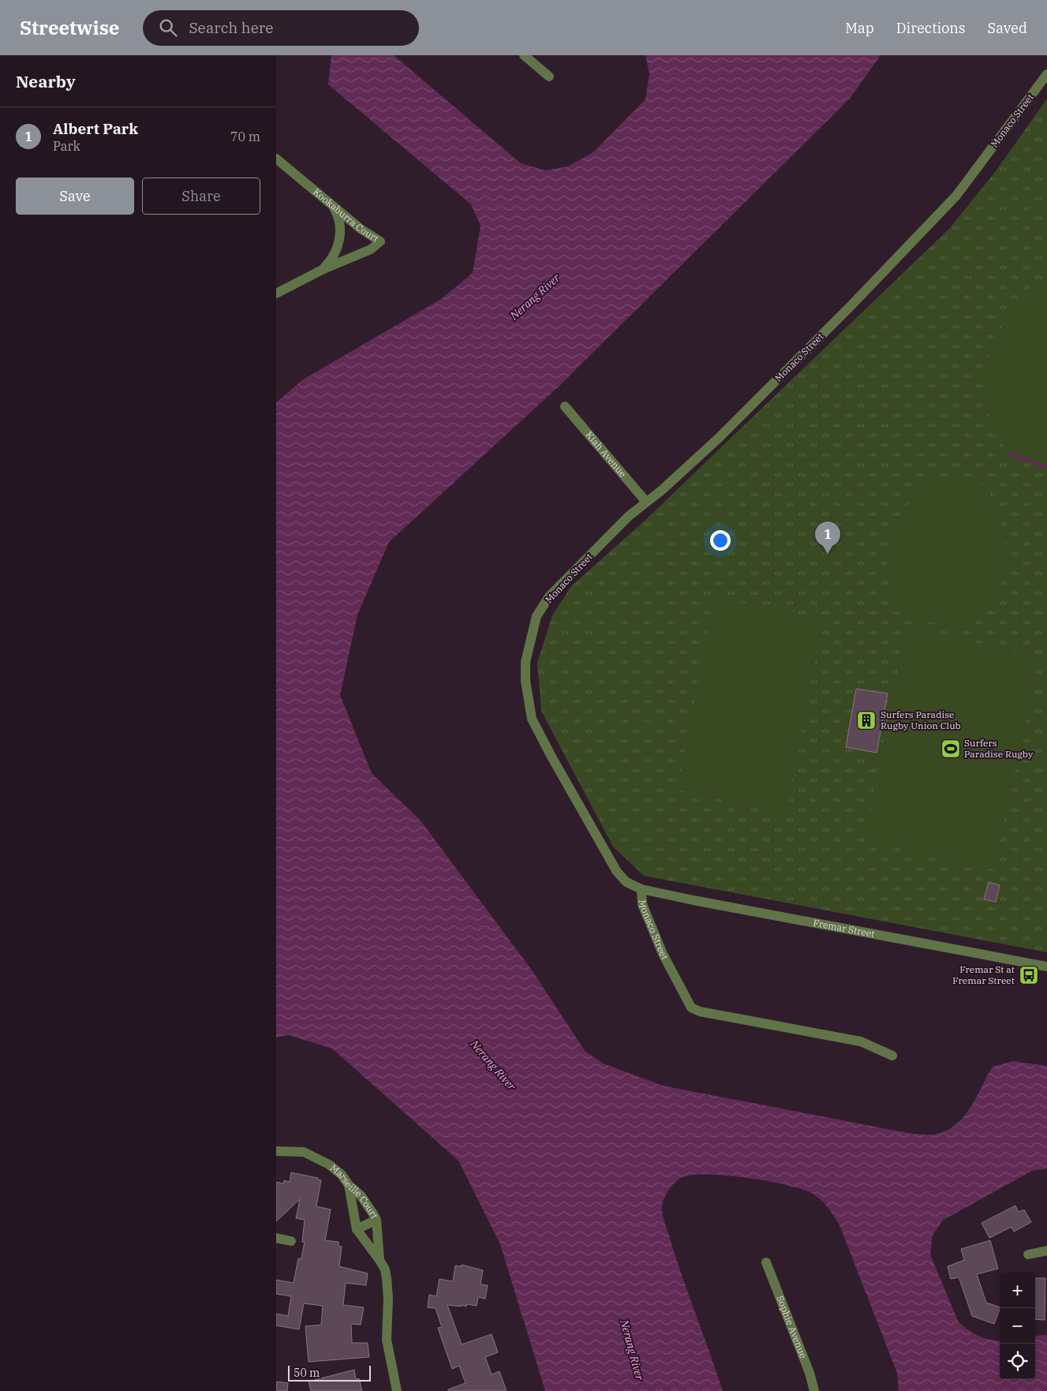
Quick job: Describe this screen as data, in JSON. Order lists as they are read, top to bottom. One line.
{"streets":{"street":["Monaco Street","Kookaburra Court","Kiah Avenue","Fremar Street","Marseille Court","Sophie Avenue"]},"crossings":[["Monaco Street","Kiah Avenue"],["Monaco Street","Fremar Street"]],"water":["Nerang River"],"places":{"building":["Surfers Paradise Rugby Union Club"],"sports":["Surfers Paradise Rugby"],"bus stop":["Fremar St at Fremar Street"]},"scale_bar":"50 m","page":{"header":"Streetwise","search":"Search here","nav":["Map","Directions","Saved"],"heading":"Nearby","list":[{"mark":"1","name":"Albert Park","note":"Park","value":"70 m"}],"buttons":["Save","Share"],"pins":"1","map_buttons":["+","−"],"scale":"50 m"}}
